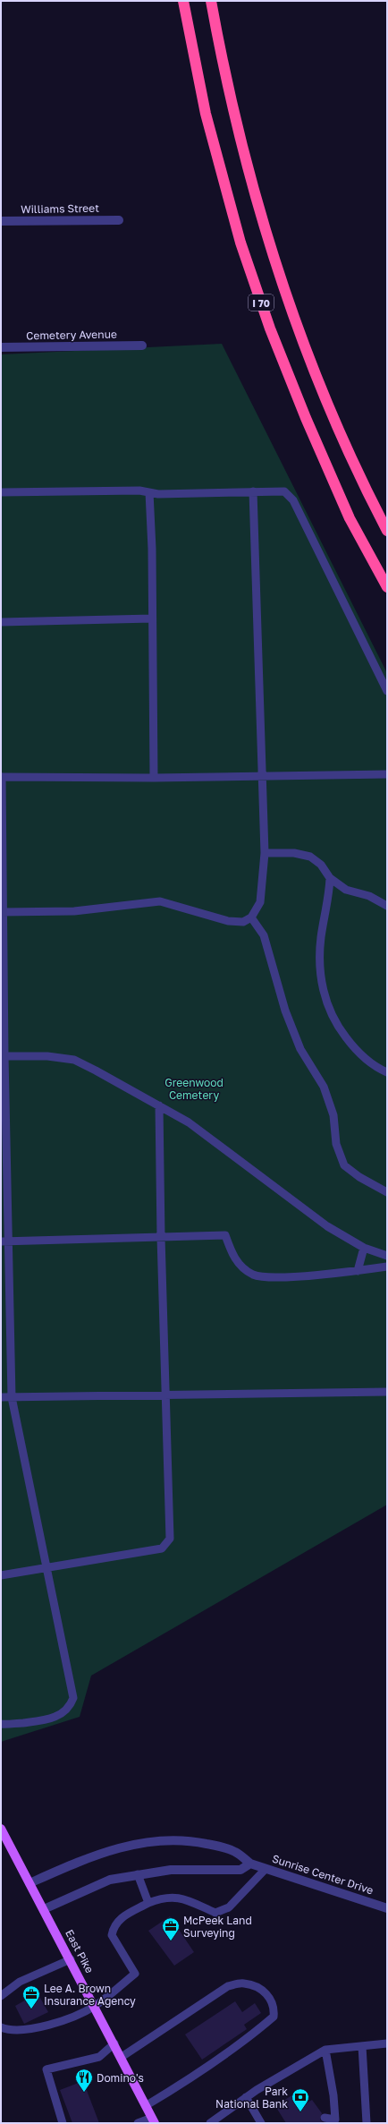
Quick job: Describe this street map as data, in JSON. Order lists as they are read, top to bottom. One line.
{"streets":{"highway":["I 70"],"main road":["East Pike"],"street":["Williams Street","Cemetery Avenue","Sunrise Center Drive"]},"crossings":[["Sunrise Center Drive","East Pike"]],"parks":["Greenwood Cemetery"],"places":{"office":["McPeek Land Surveying","Lee A. Brown Insurance Agency"],"restaurant":["Domino's"],"bank":["Park National Bank"]}}
